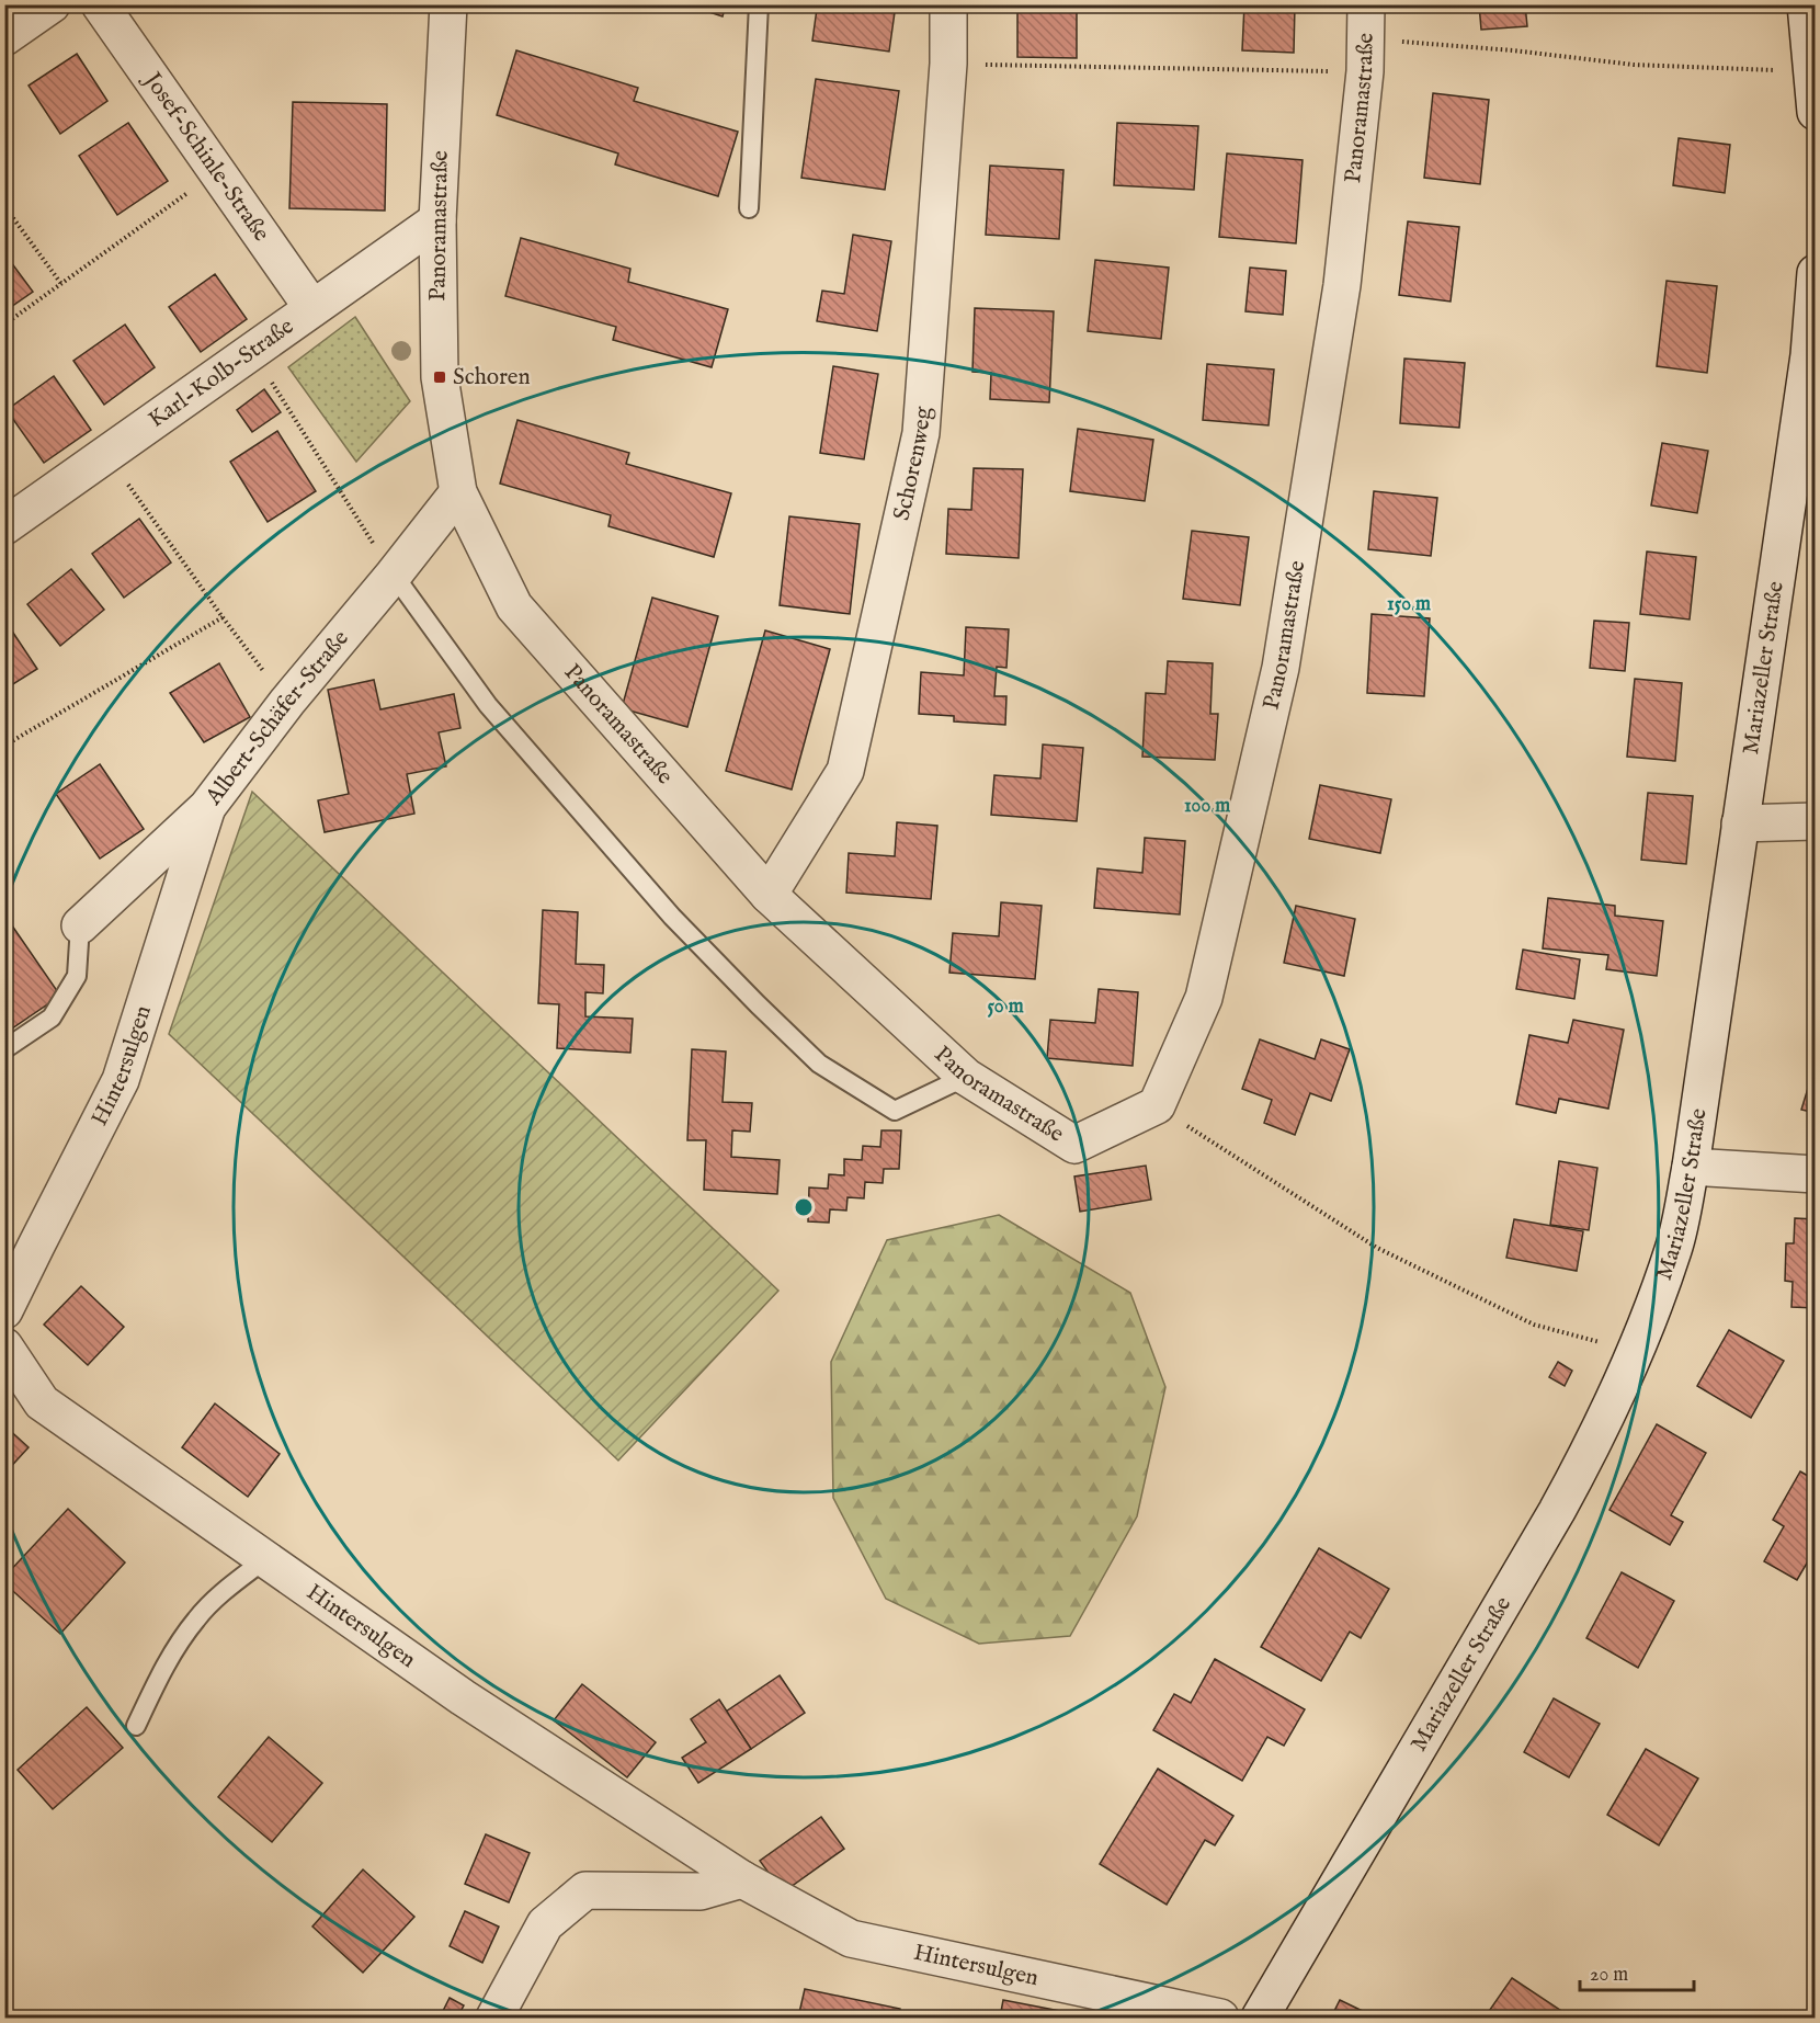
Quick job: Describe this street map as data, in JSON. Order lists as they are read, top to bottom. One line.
{"streets":{"street":["Panoramastraße","Josef-Schinle-Straße","Karl-Kolb-Straße","Schorenweg","Mariazeller Straße","Albert-Schäfer-Straße","Hintersulgen"]},"crossings":[["Panoramastraße","Karl-Kolb-Straße"],["Panoramastraße","Schorenweg"],["Panoramastraße","Albert-Schäfer-Straße"],["Josef-Schinle-Straße","Karl-Kolb-Straße"],["Albert-Schäfer-Straße","Hintersulgen"]],"places":{"transit":["Schoren"]},"scale_bar":"20 m","rings":["150 m","100 m","50 m"]}
